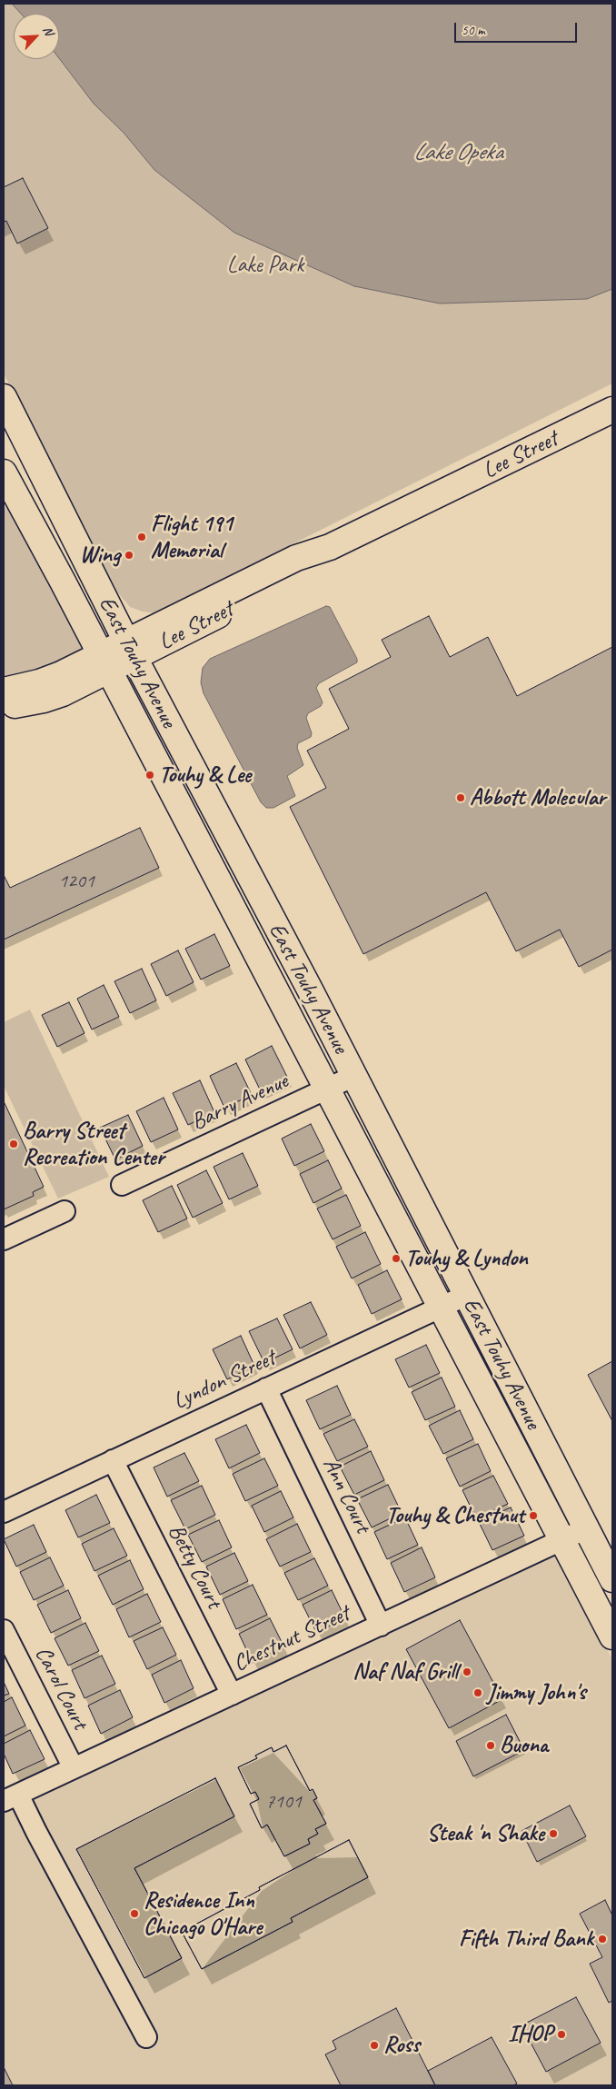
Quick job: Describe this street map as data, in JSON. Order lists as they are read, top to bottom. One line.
{"streets":{"main road":["Lee Street","East Touhy Avenue"],"street":["Barry Avenue","Lyndon Street","Ann Court","Betty Court","Chestnut Street","Carol Court"]},"crossings":[["Lee Street","East Touhy Avenue"],["East Touhy Avenue","Barry Avenue"],["East Touhy Avenue","Lyndon Street"],["East Touhy Avenue","Chestnut Street"],["Lyndon Street","Ann Court"],["Lyndon Street","Betty Court"],["Ann Court","Chestnut Street"],["Betty Court","Chestnut Street"],["Chestnut Street","Carol Court"]],"water":["Lake Opeka"],"parks":["Lake Park"],"places":["Flight 191 Memorial","Wing","Touhy & Lee","Abbott Molecular","Barry Street Recreation Center","Touhy & Lyndon","Touhy & Chestnut","Naf Naf Grill","Jimmy John's","Buona","Steak 'n Shake","Residence Inn Chicago O'Hare","Fifth Third Bank","IHOP","Ross"],"house_numbers":["1201","7101"],"scale_bar":"50 m","north":"top right"}
